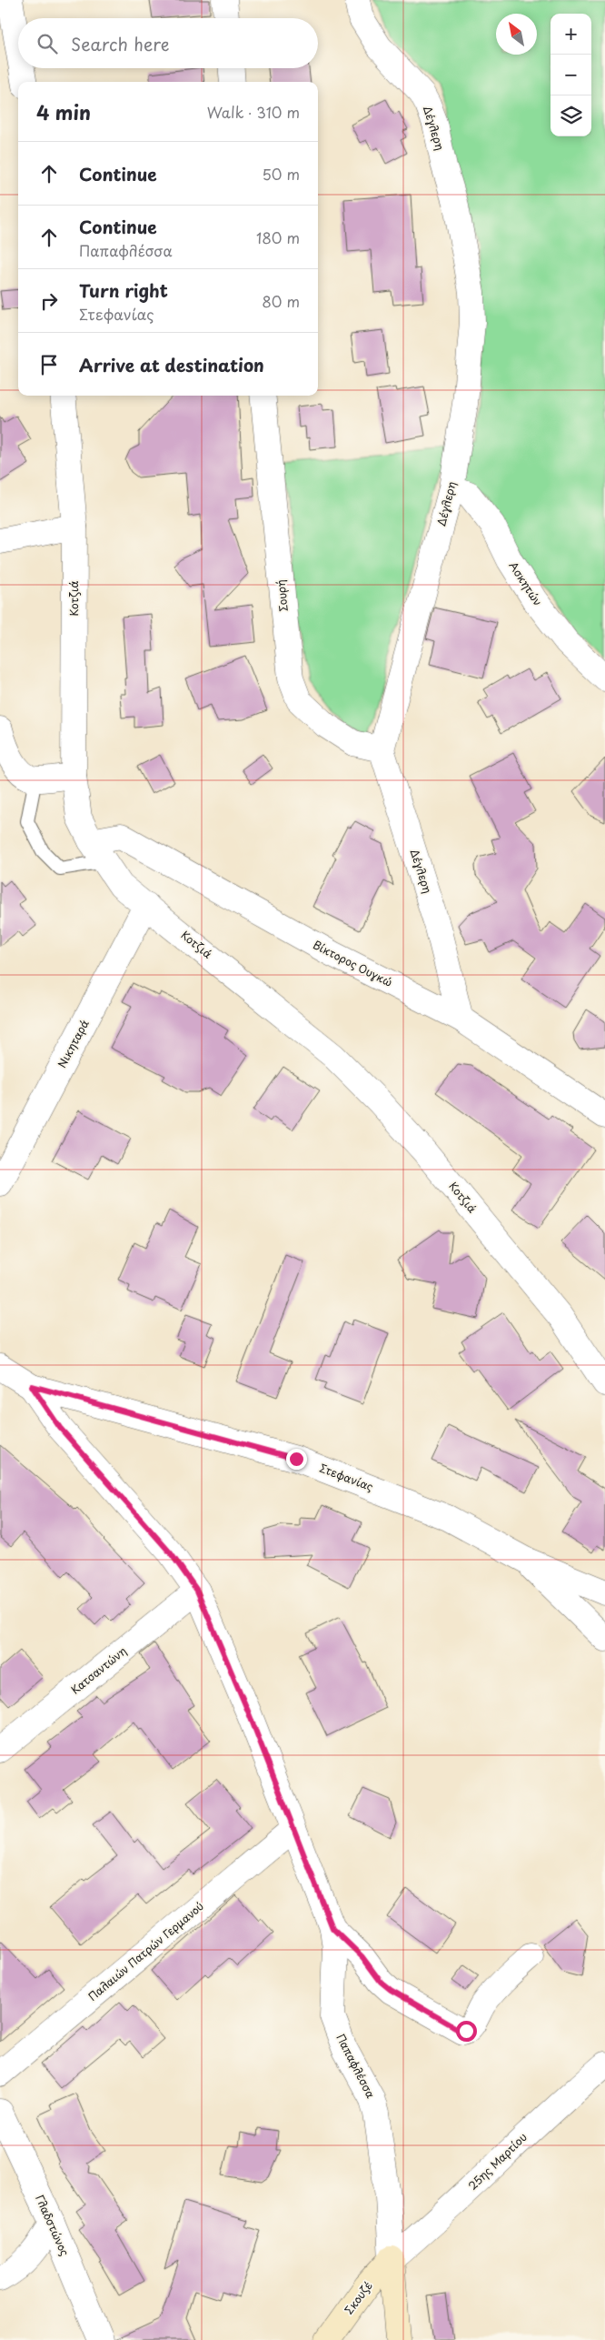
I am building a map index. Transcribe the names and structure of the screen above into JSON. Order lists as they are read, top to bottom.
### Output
{
  "streets": {
    "street": [
      "Δέγλερη",
      "Ασκητών",
      "Σουρή",
      "Κοτζιά",
      "Βίκτορος Ουγκώ",
      "Νικηταρά",
      "Στεφανίας",
      "Κατσαντώνη",
      "Παλαιών Πατρών Γερμανού",
      "Παπαφλέσσα",
      "25ης Μαρτίου",
      "Γλαδστώνος",
      "Σκουζέ"
    ]
  },
  "crossings": [
    ["Δέγλερη", "Ασκητών"],
    ["Δέγλερη", "Σουρή"],
    ["Δέγλερη", "Βίκτορος Ουγκώ"],
    ["Κοτζιά", "Βίκτορος Ουγκώ"],
    ["Κοτζιά", "Νικηταρά"],
    ["Στεφανίας", "Παπαφλέσσα"],
    ["Κατσαντώνη", "Παπαφλέσσα"],
    ["Παλαιών Πατρών Γερμανού", "Παπαφλέσσα"],
    ["Παπαφλέσσα", "25ης Μαρτίου"],
    ["Παπαφλέσσα", "Σκουζέ"],
    ["25ης Μαρτίου", "Σκουζέ"]
  ],
  "north": "top left",
  "page": {
    "map_buttons": ["+", "−"],
    "search": "Search here",
    "heading": ["4 min", "Walk · 310 m"],
    "list": [
      ["Continue", "50 m"],
      ["Continue", "Παπαφλέσσα", "180 m"],
      ["Turn right", "Στεφανίας", "80 m"],
      "Arrive at destination"
    ]
  }
}
